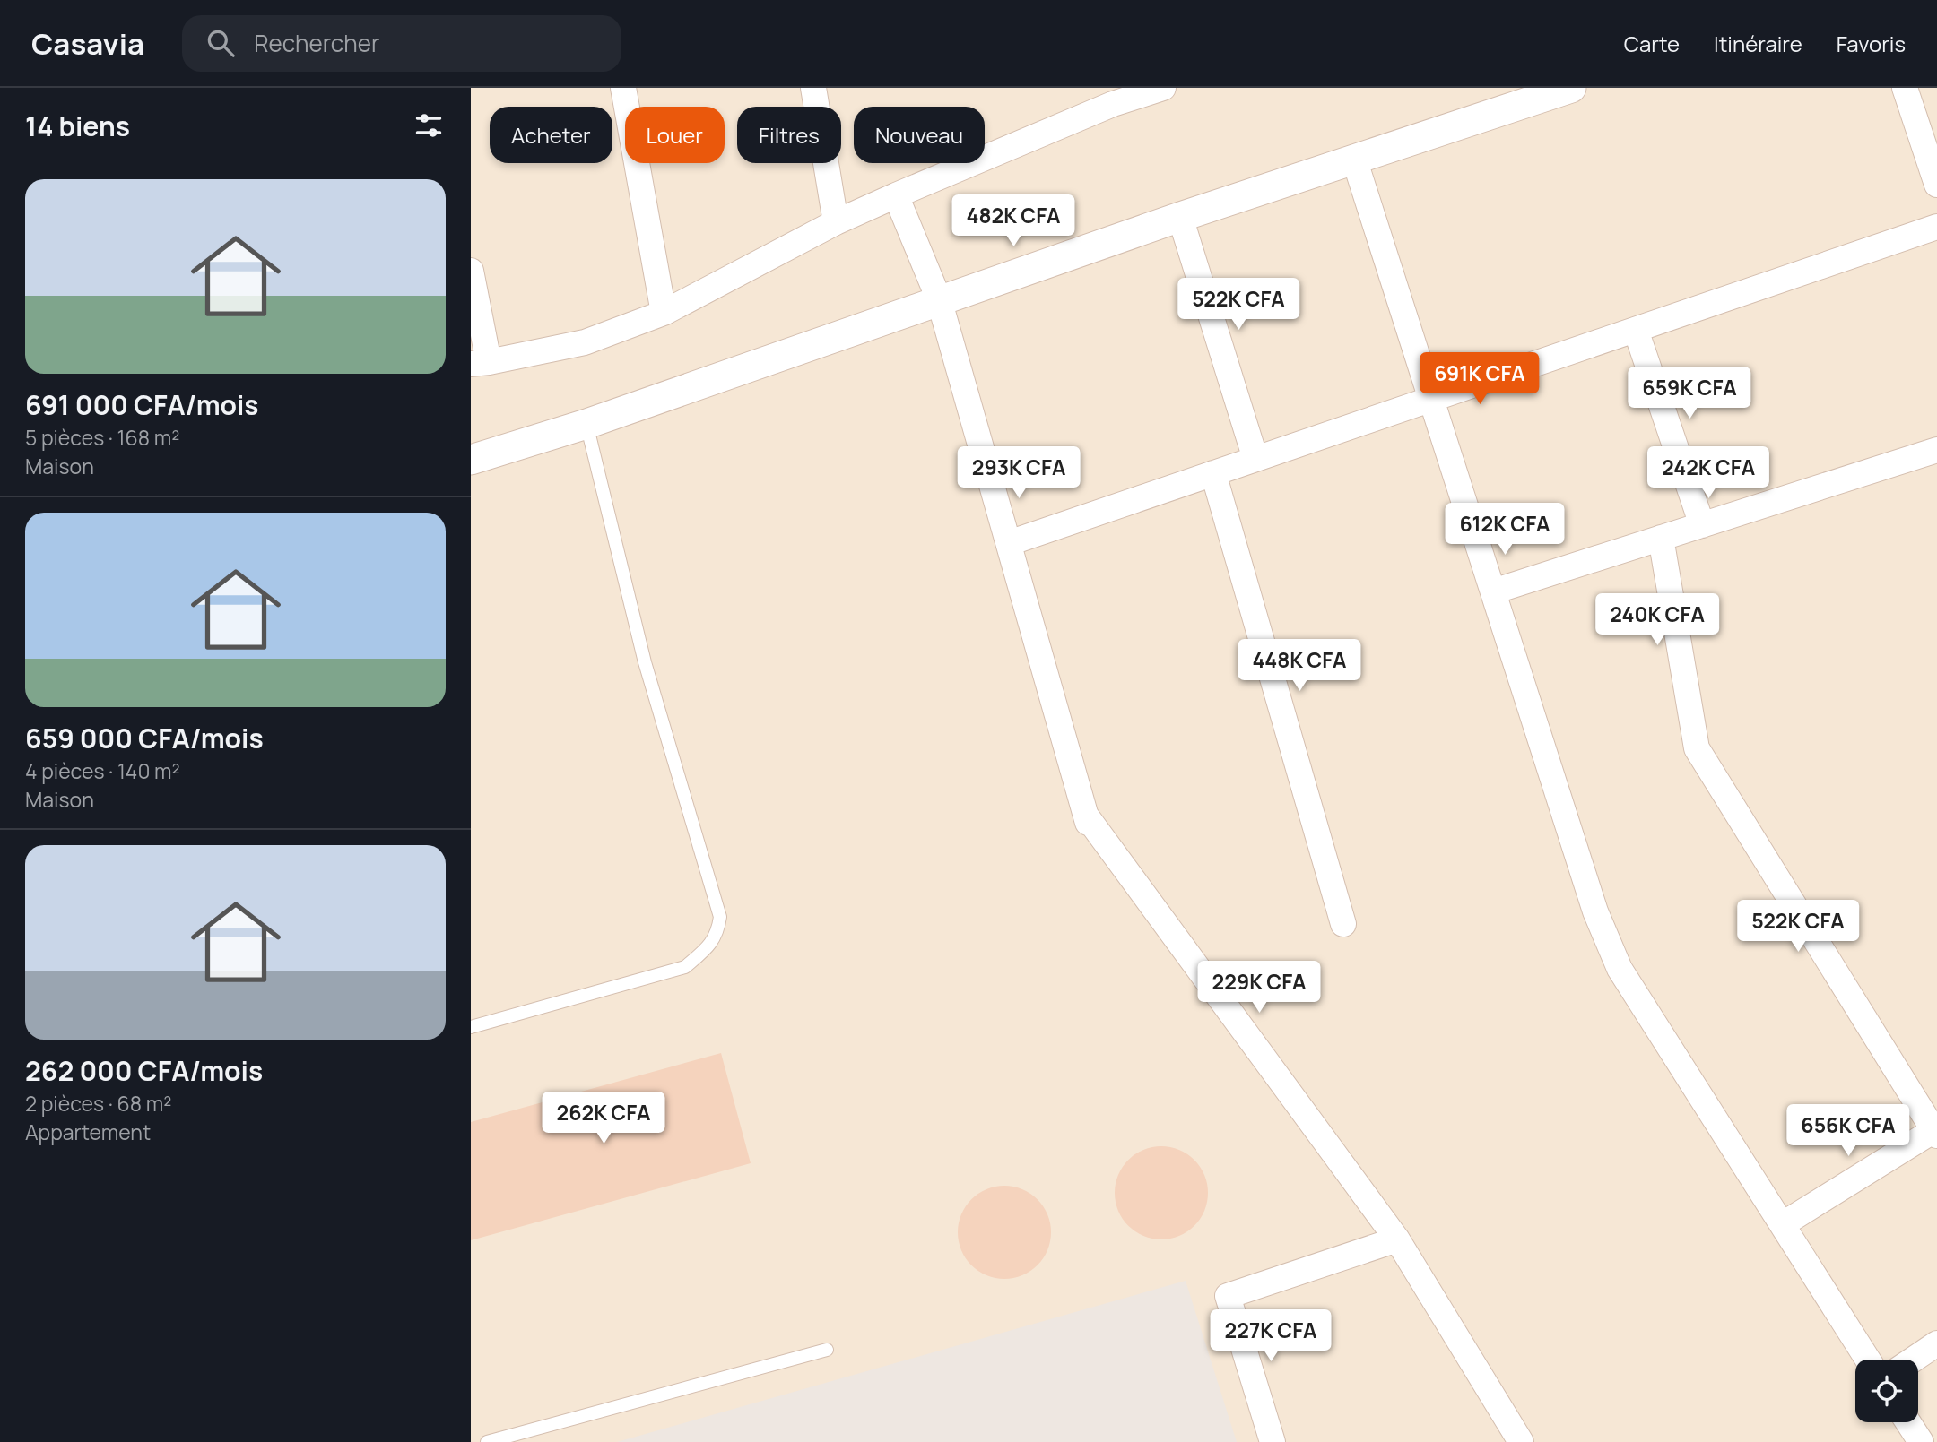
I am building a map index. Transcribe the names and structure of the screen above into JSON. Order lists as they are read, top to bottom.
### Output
{
  "page": {
    "header": "Casavia",
    "search": "Rechercher",
    "nav": ["Carte", "Itinéraire", "Favoris"],
    "heading": "14 biens",
    "chip": [
      "Acheter",
      "Louer",
      "Filtres",
      "Nouveau"
    ],
    "list": [
      {
        "name": "691 000 CFA/mois",
        "note": "5 pièces · 168 m² · Maison"
      },
      {
        "name": "659 000 CFA/mois",
        "note": "4 pièces · 140 m² · Maison"
      },
      {
        "name": "262 000 CFA/mois",
        "note": "2 pièces · 68 m² · Appartement"
      }
    ],
    "price": [
      "482K CFA",
      "522K CFA",
      "691K CFA",
      "659K CFA",
      "293K CFA",
      "242K CFA",
      "612K CFA",
      "240K CFA",
      "448K CFA",
      "522K CFA",
      "229K CFA",
      "262K CFA",
      "656K CFA",
      "227K CFA"
    ]
  }
}
